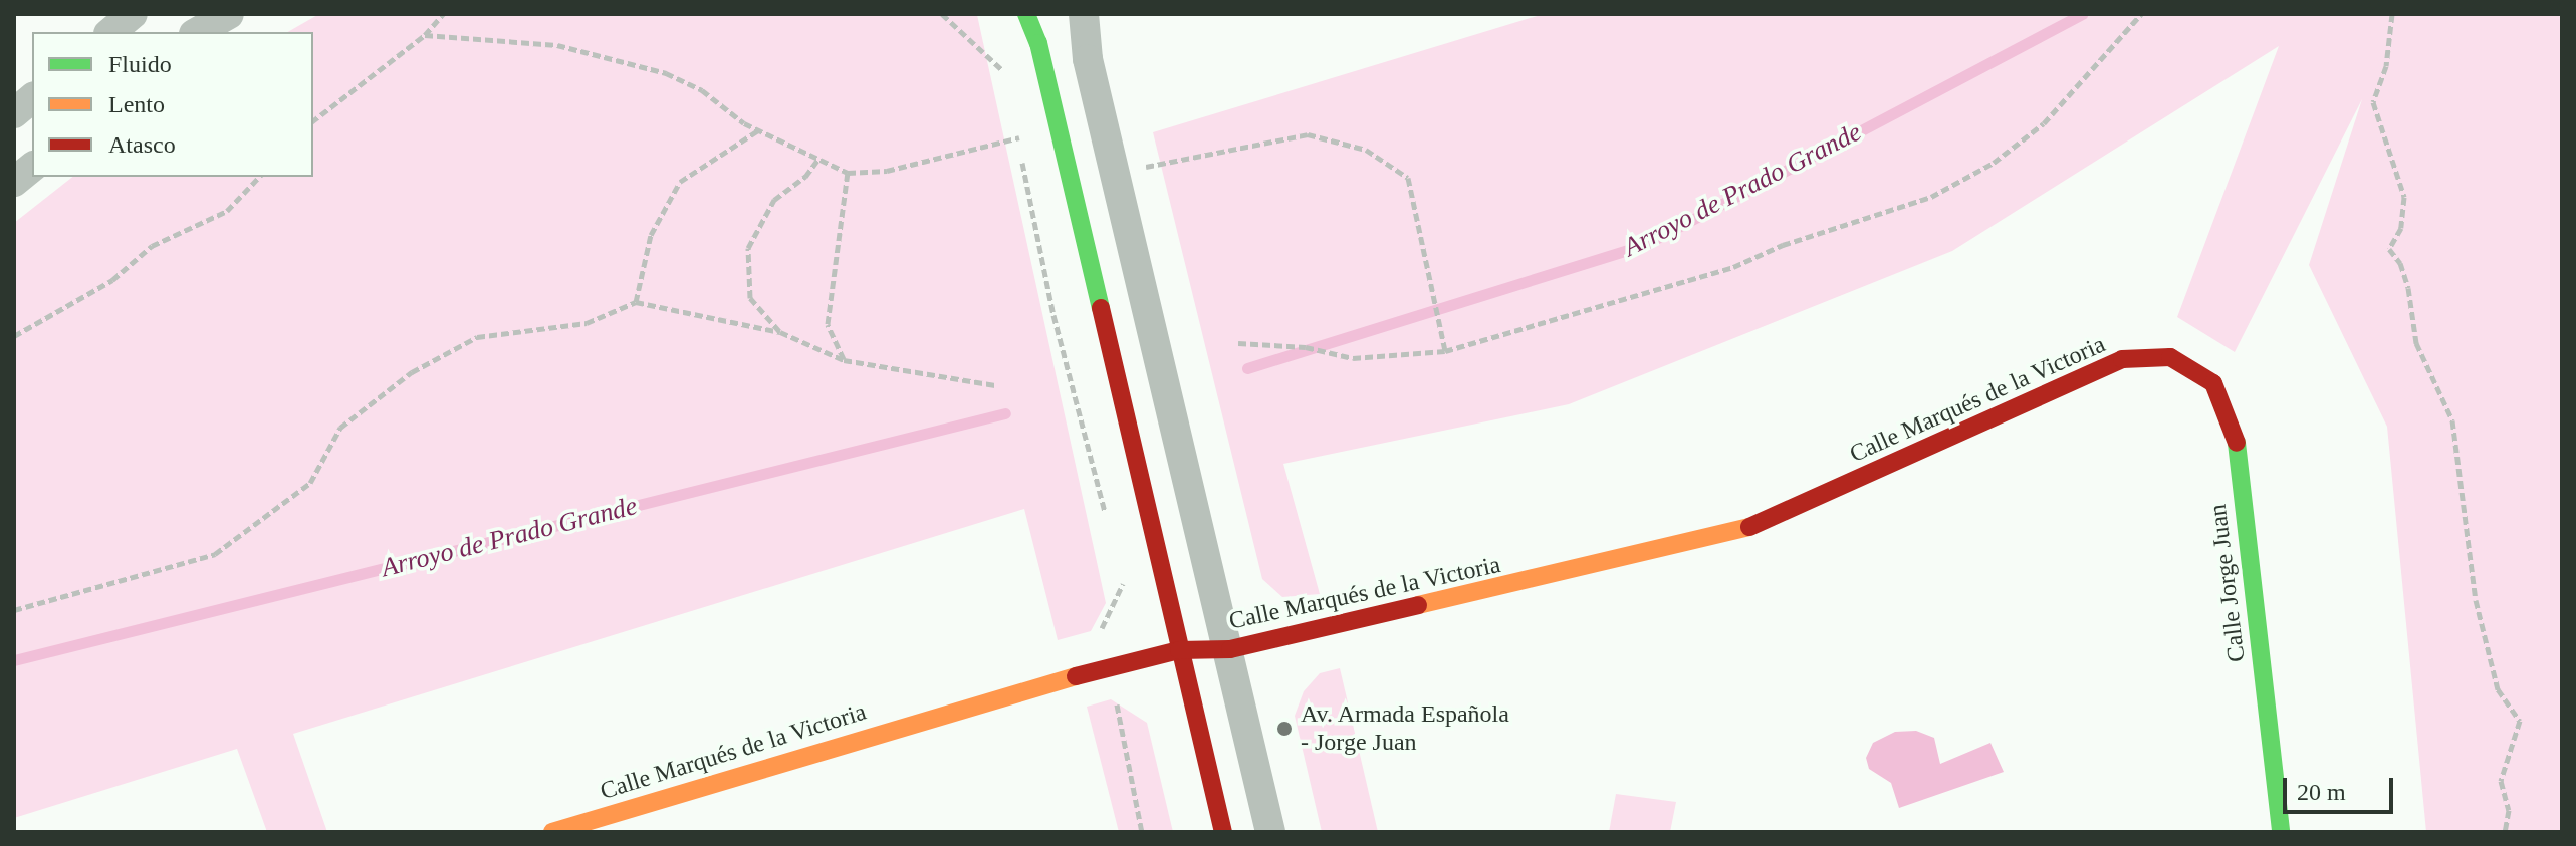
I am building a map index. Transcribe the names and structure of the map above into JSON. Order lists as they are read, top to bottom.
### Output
{
  "streets": {
    "street": ["Calle Marqués de la Victoria", "Calle Jorge Juan"]
  },
  "crossings": [
    ["Calle Marqués de la Victoria", "Calle Jorge Juan"]
  ],
  "water": ["Arroyo de Prado Grande"],
  "places": ["Av. Armada Española - Jorge Juan"],
  "legend": ["Fluido", "Lento", "Atasco"],
  "scale_bar": "20 m"
}
